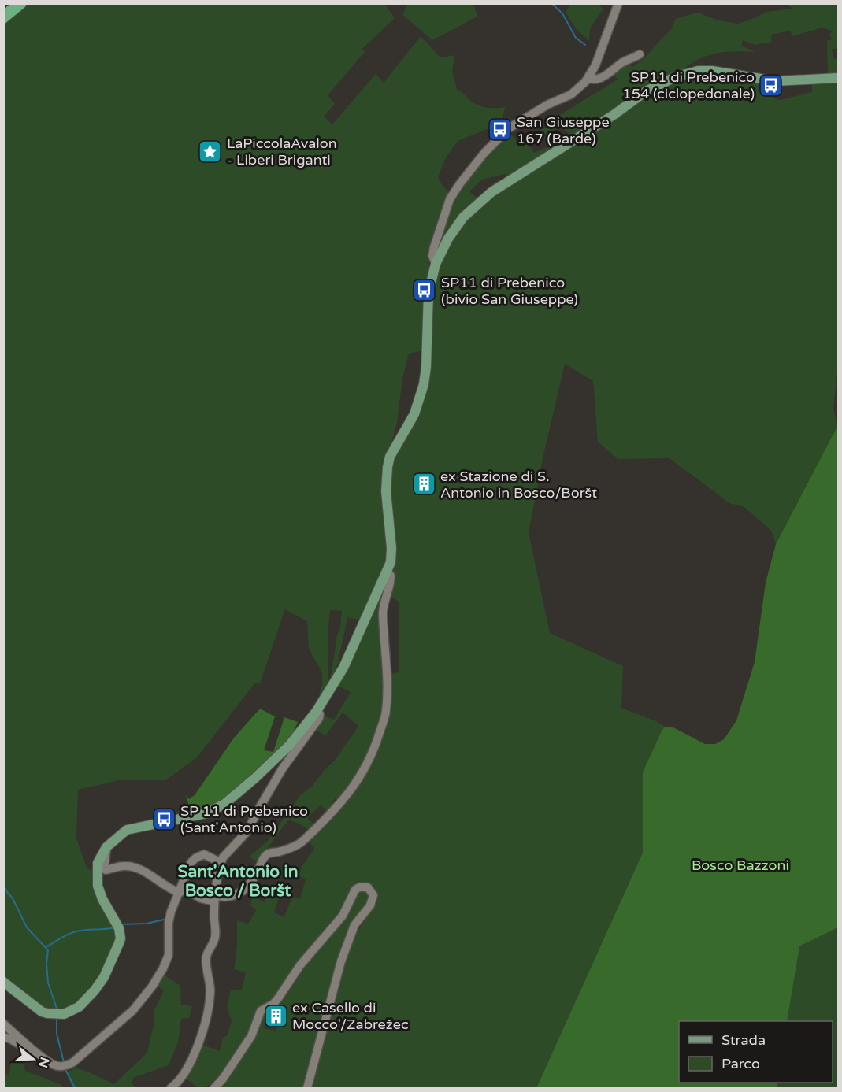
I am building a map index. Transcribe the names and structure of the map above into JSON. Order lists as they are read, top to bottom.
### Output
{
  "districts": ["Sant'Antonio in Bosco / Boršt"],
  "parks": ["Bosco Bazzoni"],
  "places": {
    "bus stop": [
      "SP11 di Prebenico 154 (ciclopedonale)",
      "San Giuseppe 167 (Barde)",
      "SP11 di Prebenico (bivio San Giuseppe)",
      "SP 11 di Prebenico (Sant'Antonio)"
    ],
    "place": ["LaPiccolaAvalon - Liberi Briganti"],
    "building": ["ex Stazione di S. Antonio in Bosco/Boršt", "ex Casello di Mocco'/Zabrežec"]
  },
  "legend": ["Strada", "Parco"],
  "north": "right"
}
